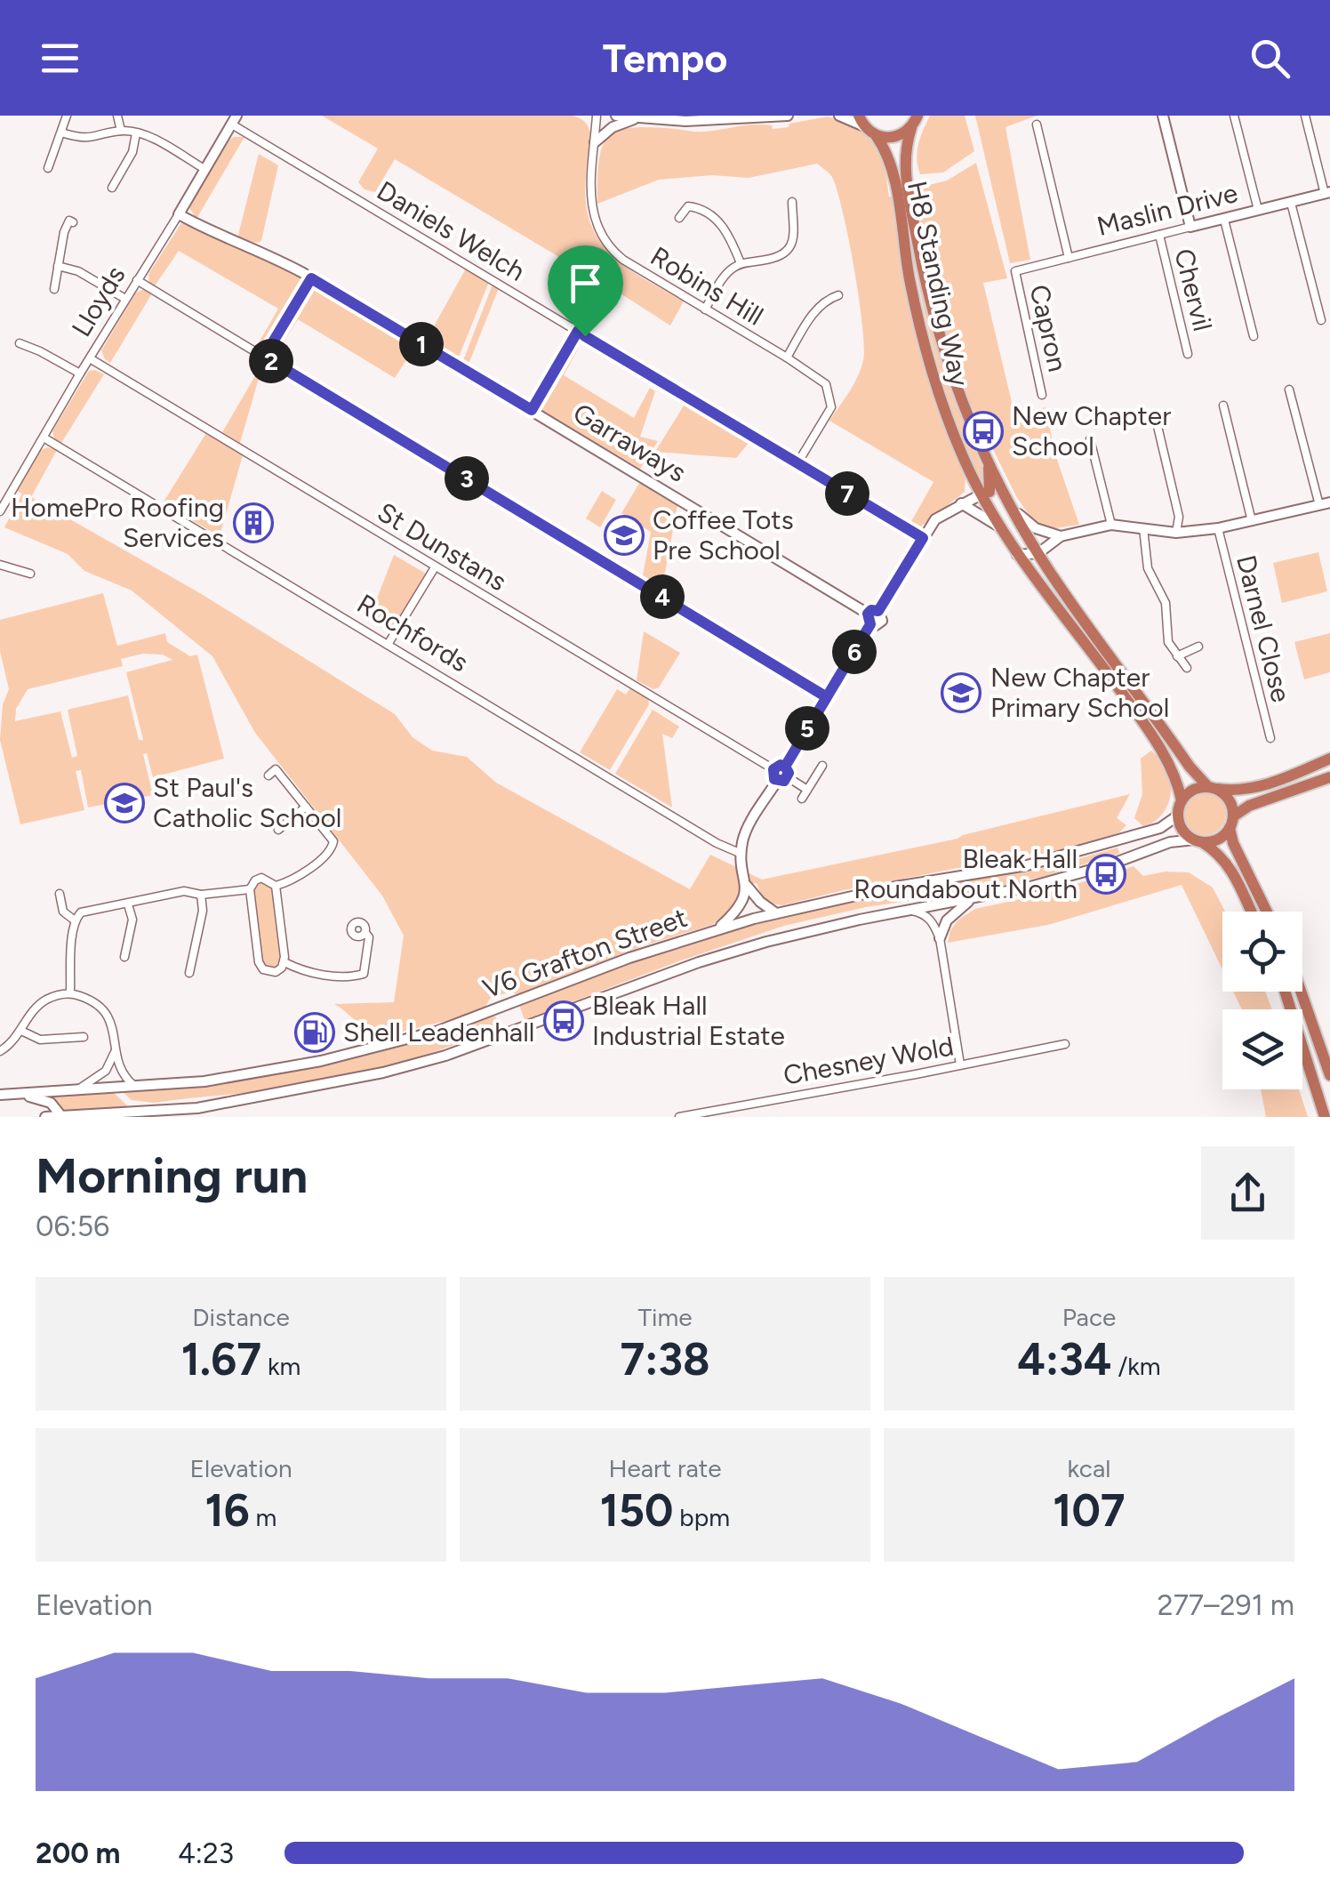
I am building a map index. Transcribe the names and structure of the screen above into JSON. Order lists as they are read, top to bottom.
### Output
{
  "streets": {
    "highway": ["H8 Standing Way"],
    "street": [
      "Maslin Drive",
      "Daniels Welch",
      "Robins Hill",
      "Chervil",
      "Lloyds",
      "Capron",
      "Garraways",
      "St Dunstans",
      "Darnel Close",
      "Rochfords",
      "V6 Grafton Street",
      "Chesney Wold"
    ]
  },
  "crossings": [
    ["Maslin Drive", "Chervil"],
    ["Maslin Drive", "Capron"],
    ["Daniels Welch", "Robins Hill"],
    ["Daniels Welch", "Lloyds"],
    ["H8 Standing Way", "V6 Grafton Street"],
    ["Lloyds", "Garraways"],
    ["Lloyds", "St Dunstans"],
    ["Lloyds", "Rochfords"]
  ],
  "places": {
    "bus stop": ["New Chapter School", "Bleak Hall Roundabout North", "Bleak Hall Industrial Estate"],
    "building": ["HomePro Roofing Services"],
    "school or university": ["Coffee Tots Pre School", "New Chapter Primary School", "St Paul's Catholic School"],
    "fuel station": ["Shell Leadenhall"]
  },
  "page": {
    "header": "Tempo",
    "pins": [
      "1",
      "2",
      "3",
      "7",
      "4",
      "6",
      "5"
    ],
    "heading": ["Morning run", "06:56"],
    "stats": [
      ["Distance", "1.67 km"],
      ["Time", "7:38"],
      ["Pace", "4:34 /km"],
      ["Elevation", "16 m"],
      ["Heart rate", "150 bpm"],
      ["kcal", "107"]
    ],
    "chart": ["Elevation", "277–291 m"],
    "list": [
      {
        "name": "200 m",
        "note": "4:23"
      }
    ]
  }
}
